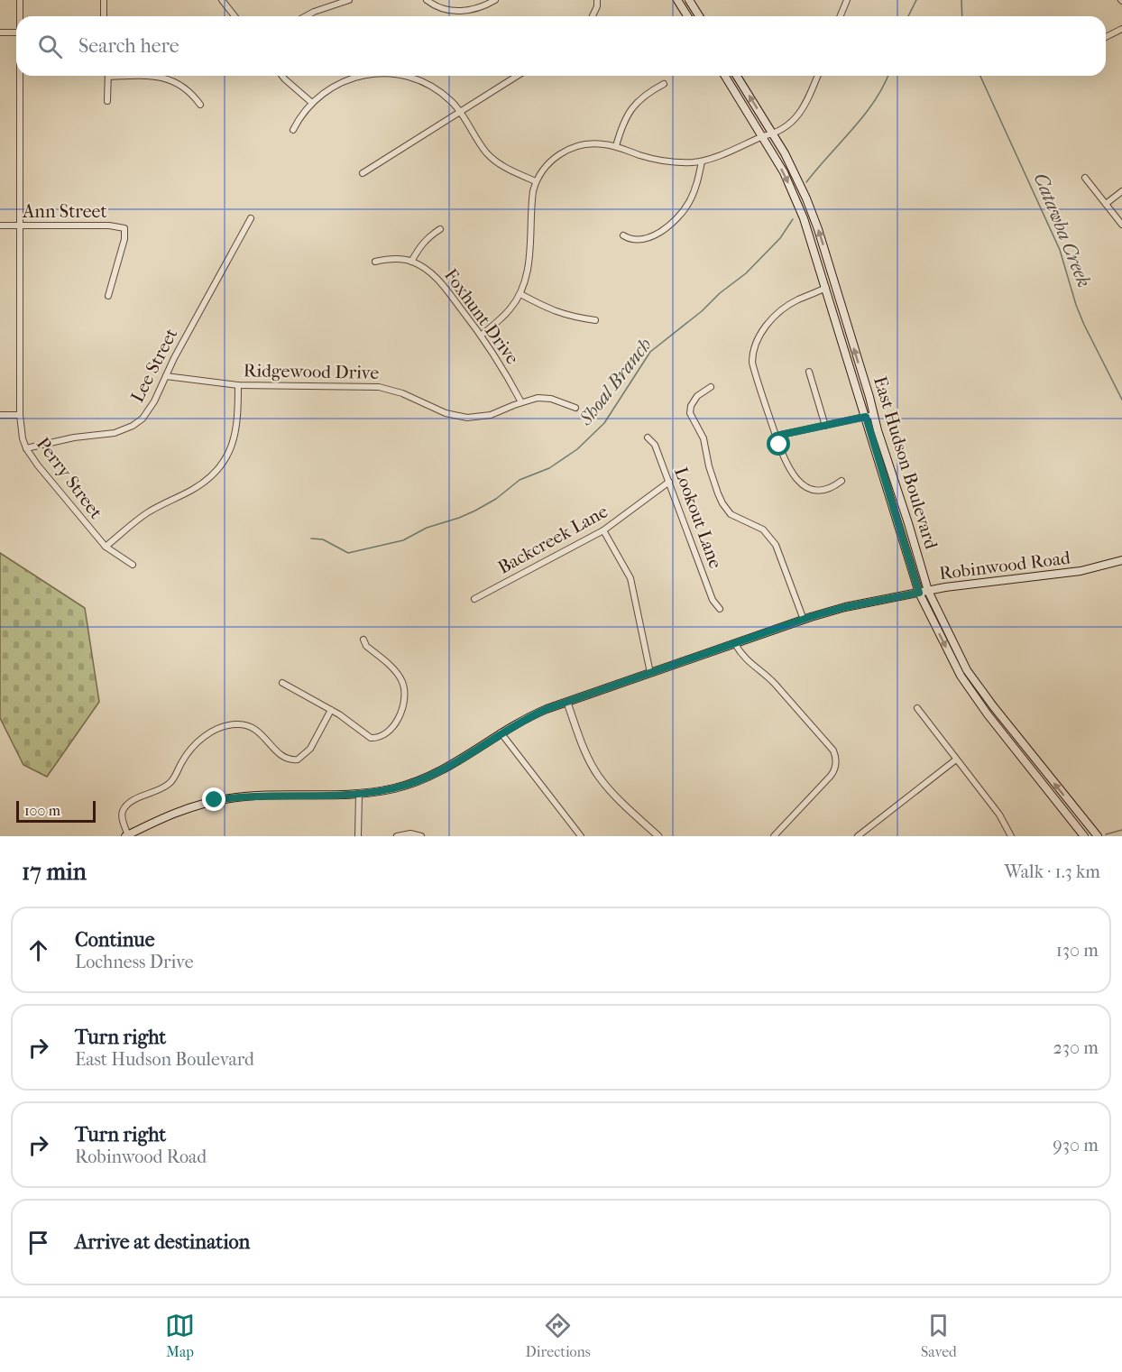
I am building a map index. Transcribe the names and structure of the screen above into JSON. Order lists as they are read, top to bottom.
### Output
{
  "streets": {
    "main road": ["East Hudson Boulevard", "Robinwood Road"],
    "street": [
      "Ann Street",
      "Foxhunt Drive",
      "Lee Street",
      "Ridgewood Drive",
      "Perry Street",
      "Lookout Lane",
      "Backcreek Lane"
    ]
  },
  "crossings": [
    ["Ann Street", "Perry Street"],
    ["Foxhunt Drive", "Ridgewood Drive"],
    ["Lee Street", "Ridgewood Drive"],
    ["Lee Street", "Perry Street"],
    ["East Hudson Boulevard", "Robinwood Road"],
    ["Lookout Lane", "Backcreek Lane"]
  ],
  "water": ["Catawba Creek", "Shoal Branch"],
  "scale_bar": "100 m",
  "page": {
    "search": "Search here",
    "scale": "100 m",
    "heading": ["17 min", "Walk · 1.3 km"],
    "list": [
      ["Continue", "Lochness Drive", "130 m"],
      ["Turn right", "East Hudson Boulevard", "230 m"],
      ["Turn right", "Robinwood Road", "930 m"],
      "Arrive at destination"
    ],
    "nav": ["Map", "Directions", "Saved"]
  }
}
